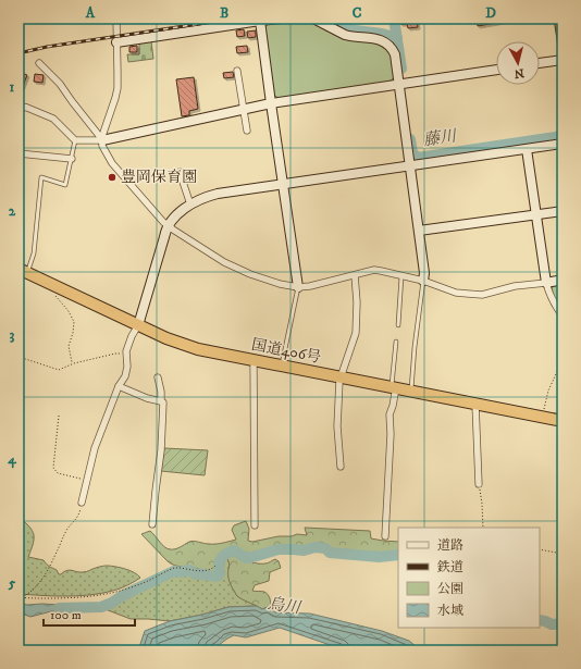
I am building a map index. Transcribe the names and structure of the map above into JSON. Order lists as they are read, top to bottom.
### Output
{
  "streets": {
    "highway": ["国道406号"]
  },
  "water": ["藤川", "烏川"],
  "places": ["豊岡保育園"],
  "legend": [
    "道路",
    "鉄道",
    "公園",
    "水域"
  ],
  "scale_bar": "100 m",
  "north": "bottom",
  "grid": {
    "columns": [
      "A",
      "B",
      "C",
      "D"
    ],
    "rows": [
      "1",
      "2",
      "3",
      "4",
      "5"
    ]
  }
}
